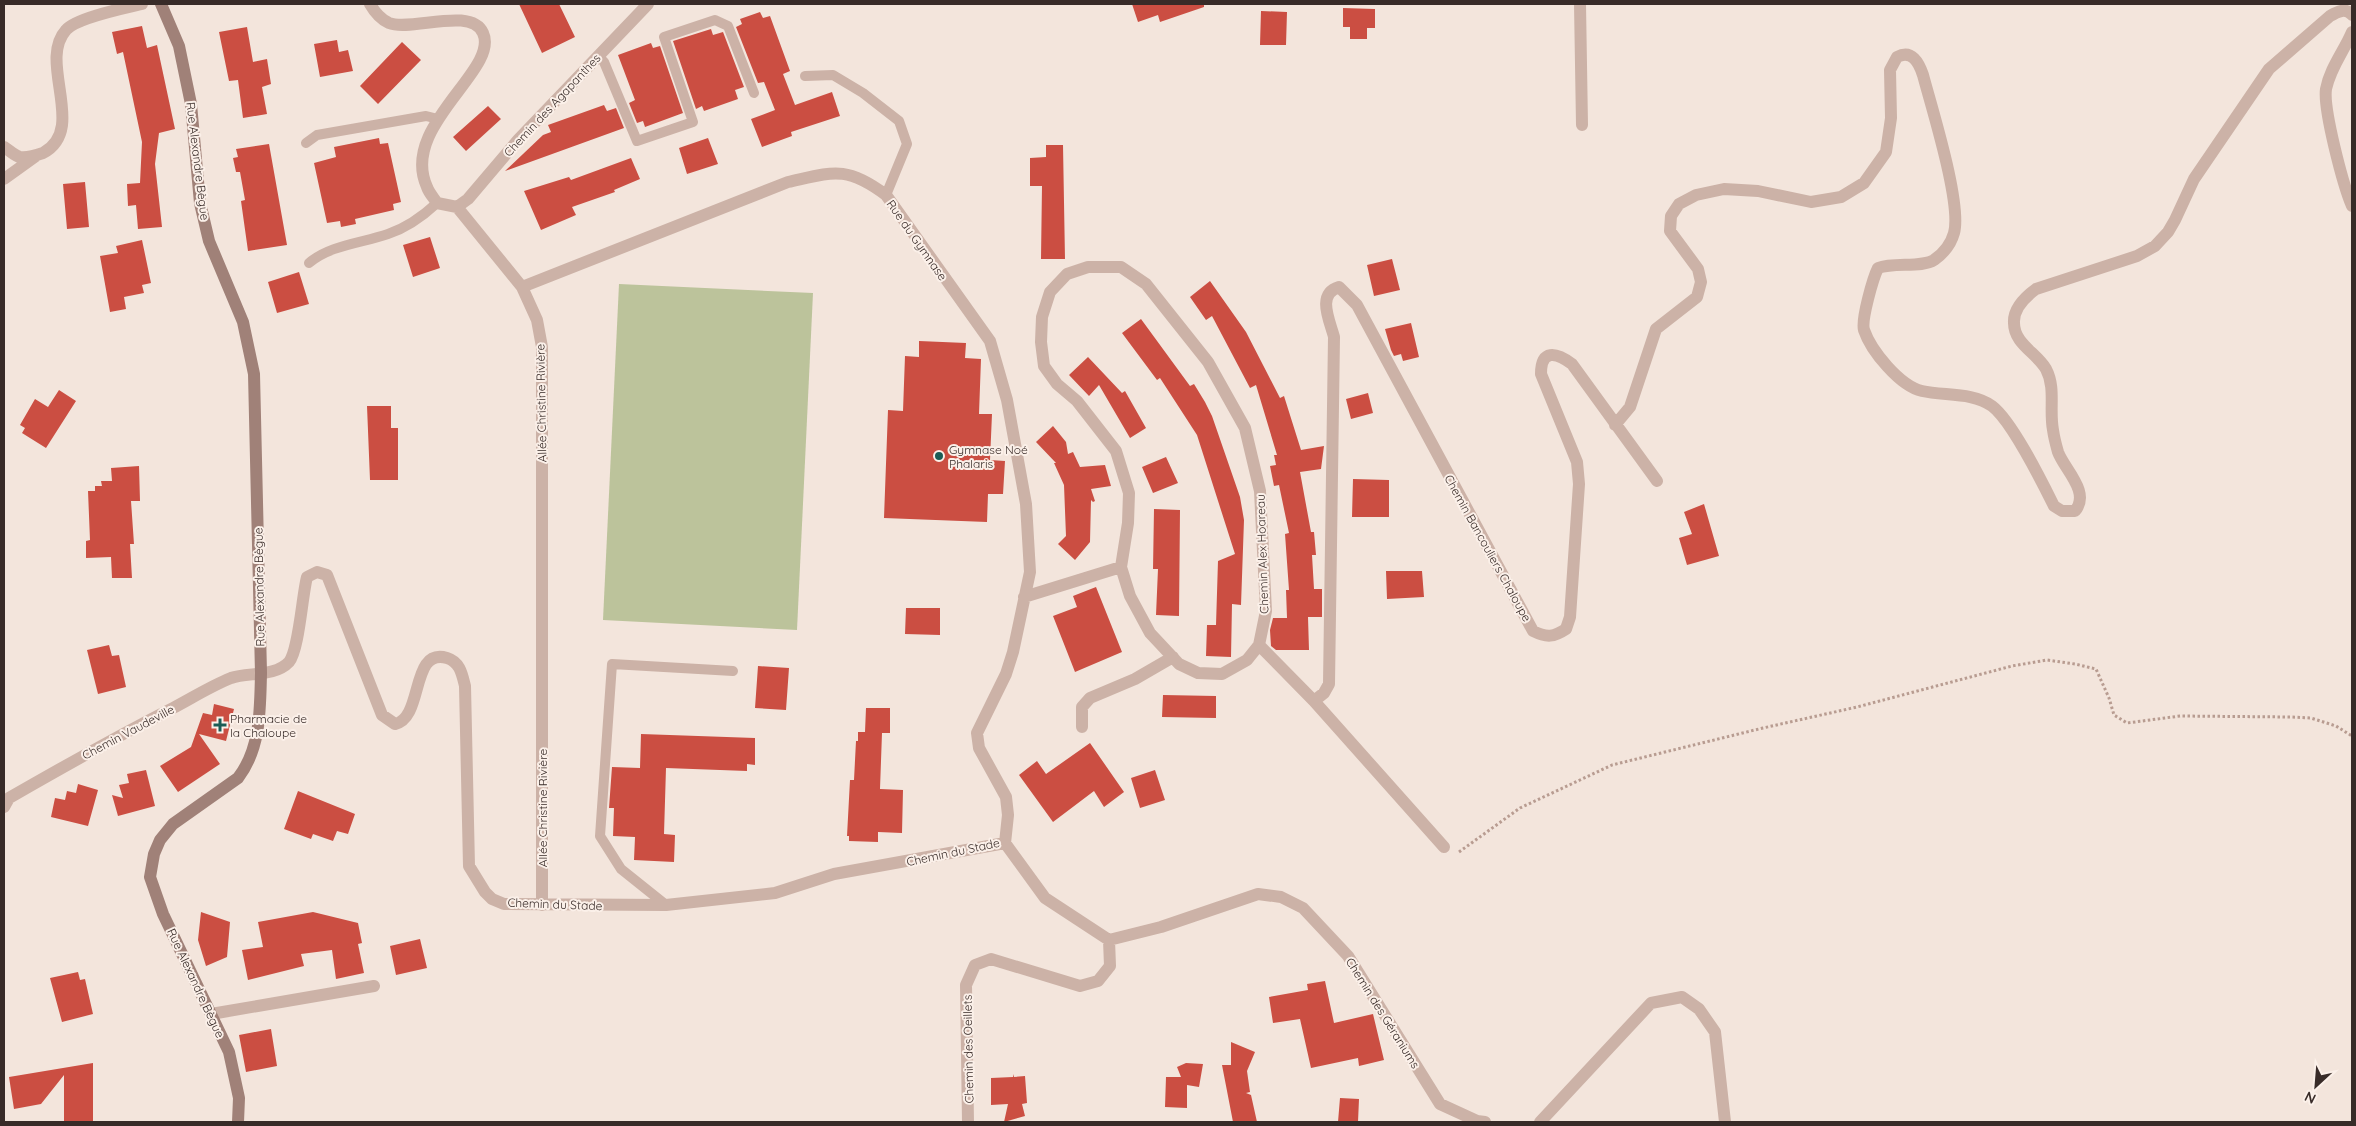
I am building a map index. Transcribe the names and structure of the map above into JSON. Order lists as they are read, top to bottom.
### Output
{
  "streets": {
    "main road": ["Rue Alexandre Bègue"],
    "street": [
      "Chemin des Agapanthes",
      "Rue du Gymnase",
      "Allée Christine Rivière",
      "Chemin Bancouliers Chaloupe",
      "Chemin Alex Hoareau",
      "Chemin Vaudeville",
      "Chemin du Stade",
      "Chemin des Géraniums",
      "Chemin des Oeillets"
    ]
  },
  "crossings": [
    ["Chemin des Agapanthes", "Allée Christine Rivière"],
    ["Rue Alexandre Bègue", "Chemin Vaudeville"],
    ["Rue Alexandre Bègue", "Chemin du Stade"],
    ["Rue du Gymnase", "Allée Christine Rivière"],
    ["Rue du Gymnase", "Chemin du Stade"],
    ["Allée Christine Rivière", "Chemin du Stade"],
    ["Chemin Vaudeville", "Chemin du Stade"],
    ["Chemin des Géraniums", "Chemin des Oeillets"]
  ],
  "places": {
    "other": ["Gymnase Noé Phalaris"],
    "health": ["Pharmacie de la Chaloupe"]
  },
  "north": "bottom left"
}
